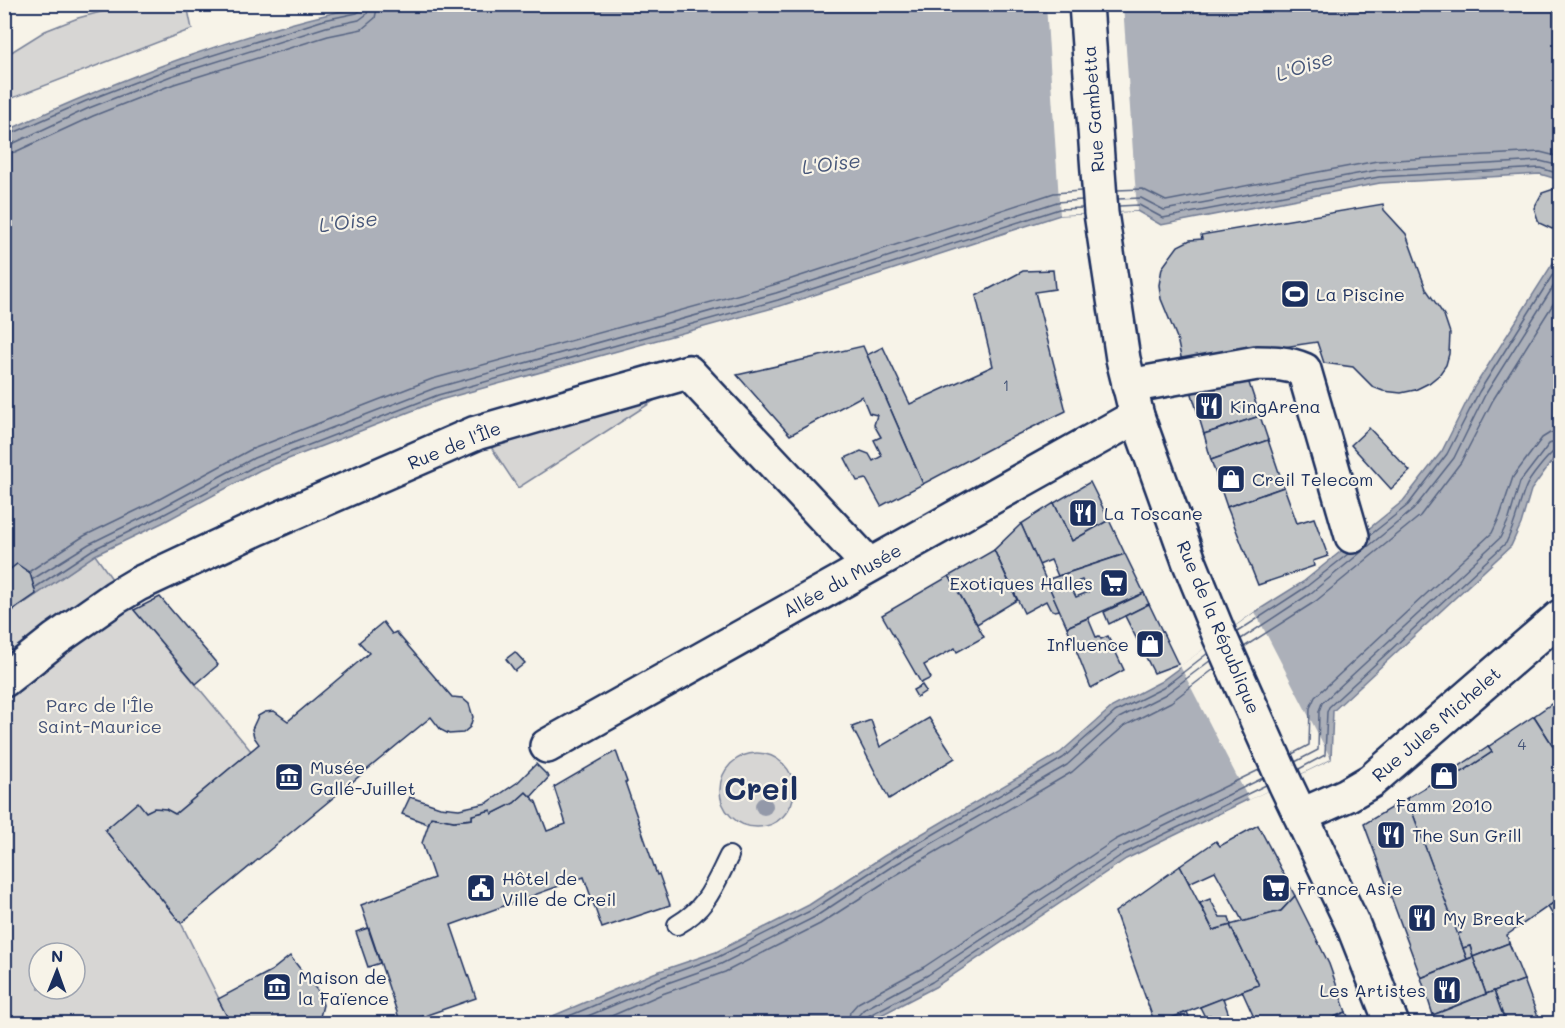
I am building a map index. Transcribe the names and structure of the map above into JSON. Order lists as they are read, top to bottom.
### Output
{
  "streets": {
    "street": [
      "Rue Gambetta",
      "Rue de l'Île",
      "Allée du Musée",
      "Rue de la République",
      "Rue Jules Michelet"
    ]
  },
  "crossings": [
    ["Rue Gambetta", "Rue de la République"],
    ["Rue de l'Île", "Allée du Musée"],
    ["Allée du Musée", "Rue de la République"],
    ["Rue de la République", "Rue Jules Michelet"]
  ],
  "districts": ["Creil"],
  "water": ["L'Oise"],
  "parks": ["Parc de l'Île Saint-Maurice"],
  "places": {
    "sports": ["La Piscine"],
    "restaurant": [
      "KingArena",
      "La Toscane",
      "The Sun Grill",
      "My Break",
      "Les Artistes"
    ],
    "shop": ["Creil Telecom", "Influence", "Famm 2010"],
    "supermarket": ["Exotiques Halles", "France Asie"],
    "museum": ["Musée Gallé-Juillet", "Maison de la Faïence"],
    "public building": ["Hôtel de Ville de Creil"]
  },
  "house_numbers": ["1", "4"],
  "north": "top"
}
